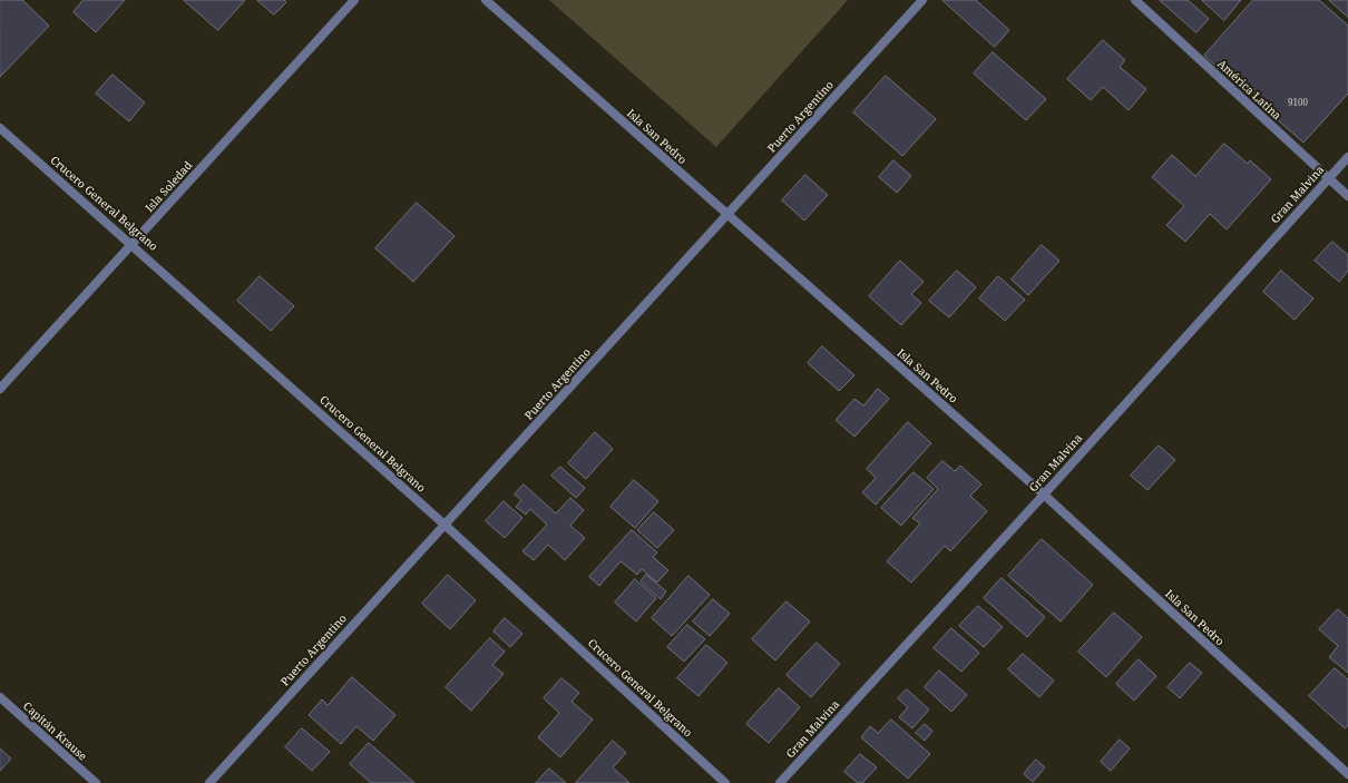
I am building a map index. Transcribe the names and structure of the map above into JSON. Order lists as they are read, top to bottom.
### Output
{
  "streets": {
    "street": [
      "América Latina",
      "Puerto Argentino",
      "Isla San Pedro",
      "Isla Soledad",
      "Gran Malvina",
      "Crucero General Belgrano",
      "Capitán Krause"
    ]
  },
  "crossings": [
    ["América Latina", "Gran Malvina"],
    ["Puerto Argentino", "Isla San Pedro"],
    ["Puerto Argentino", "Crucero General Belgrano"],
    ["Isla San Pedro", "Gran Malvina"],
    ["Isla Soledad", "Crucero General Belgrano"]
  ],
  "house_numbers": ["9100"]
}
